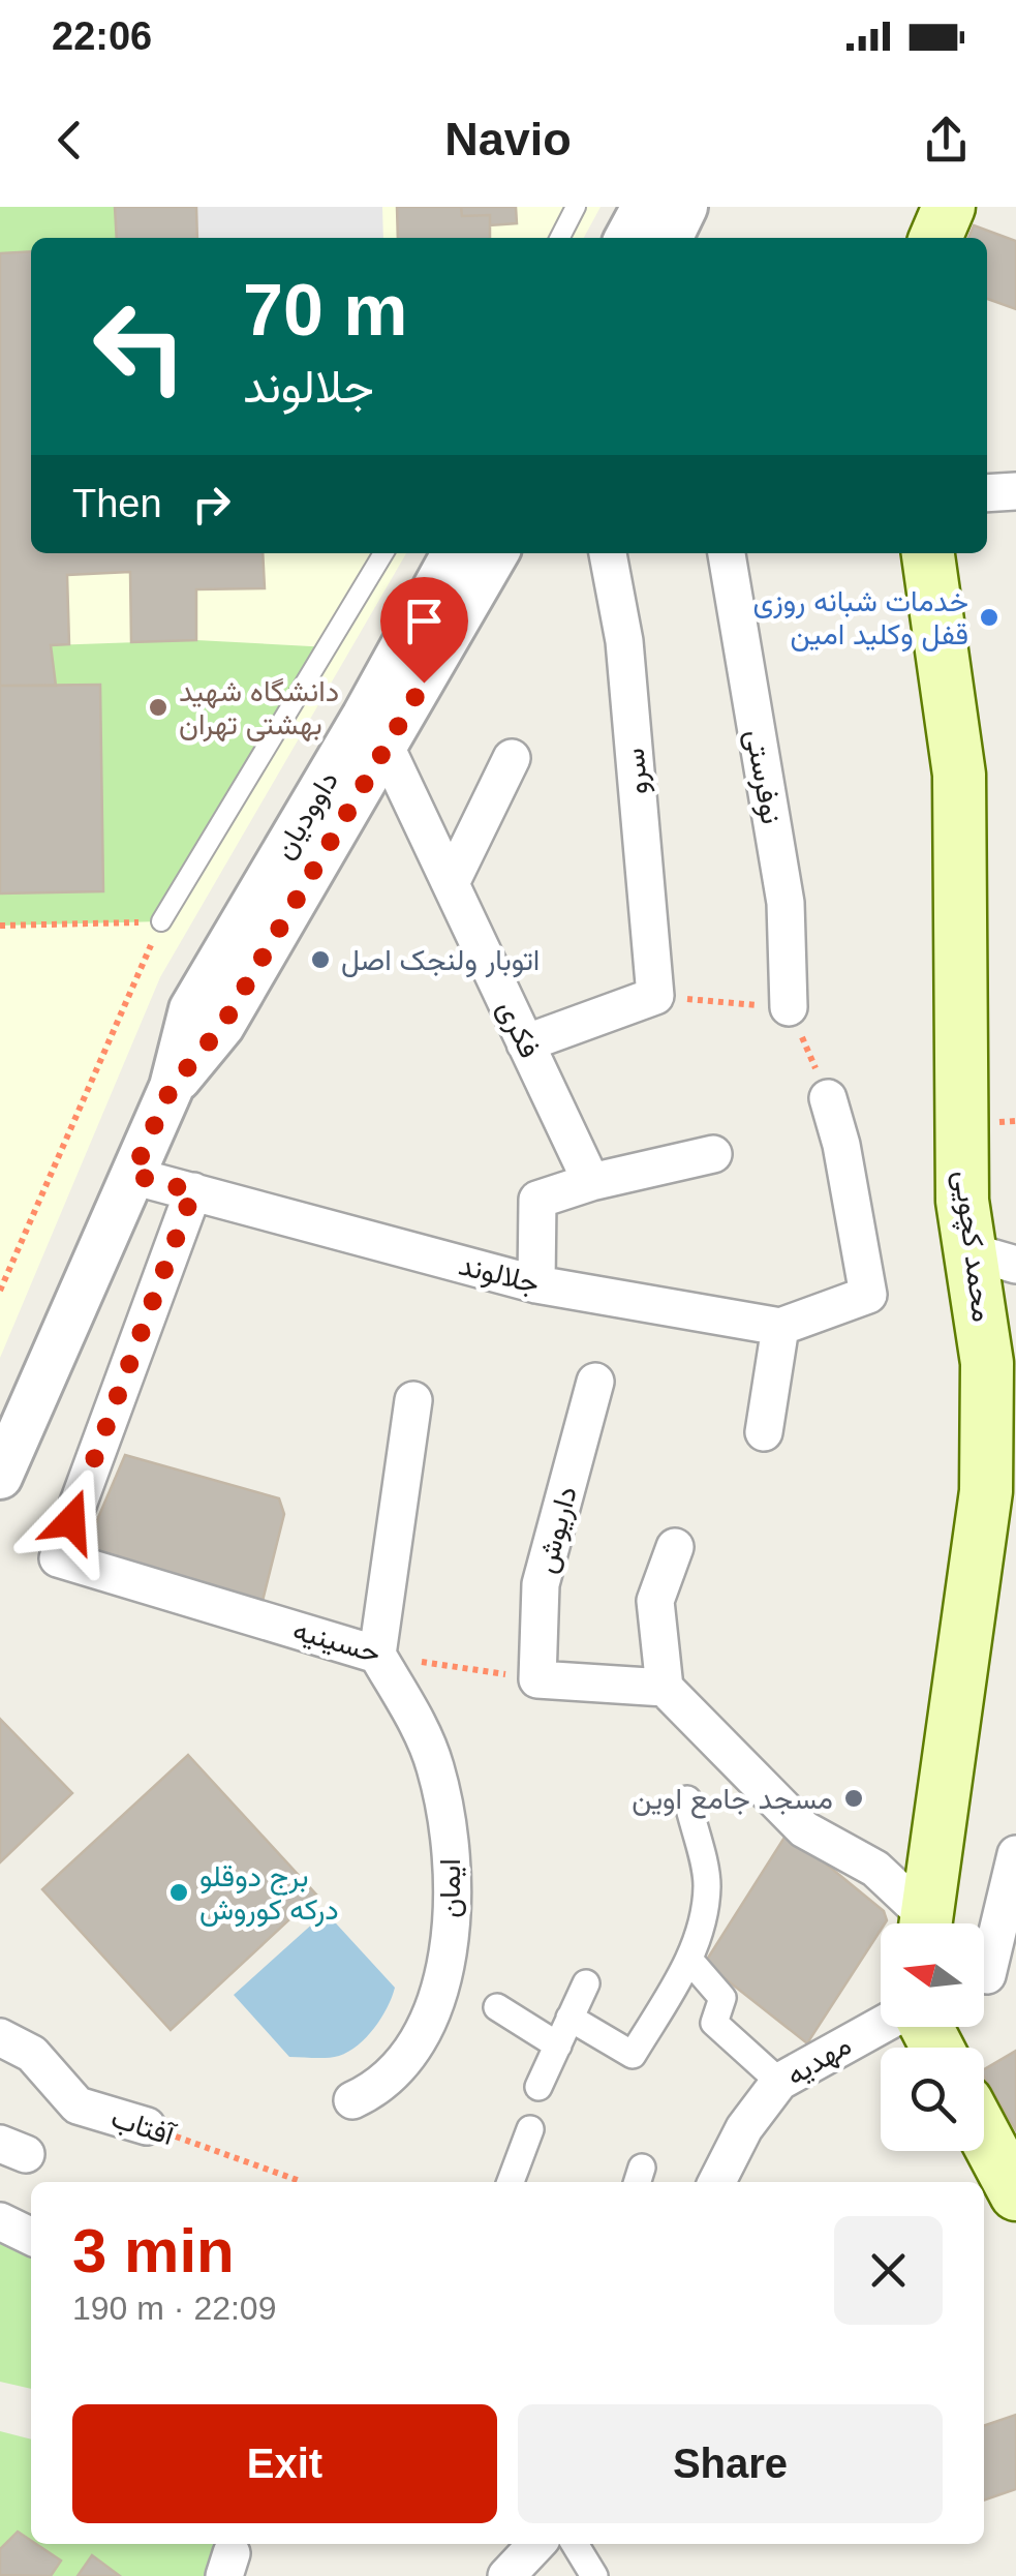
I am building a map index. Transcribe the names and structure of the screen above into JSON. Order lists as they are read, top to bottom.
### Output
{
  "streets": {
    "main road": ["محمد کچویی"],
    "street": [
      "سرو",
      "نوفرستی",
      "داوودیان",
      "فکری",
      "جلالوند",
      "داریوش",
      "حسینیه",
      "ایمان",
      "مهدیه",
      "آفتاب"
    ]
  },
  "crossings": [
    ["داوودیان", "فکری"],
    ["داوودیان", "جلالوند"],
    ["جلالوند", "حسینیه"],
    ["داریوش", "حسینیه"],
    ["حسینیه", "ایمان"]
  ],
  "places": [
    "خدمات شبانه روزی قفل وکلید امین",
    "دانشگاه شهید بهشتی تهران",
    "اتوبار ولنجک اصل",
    "مسجد جامع اوین",
    "برج دوقلو درکه کوروش"
  ],
  "north": "left",
  "page": {
    "status": "22:06",
    "header": "Navio",
    "turn": ["70 m", "جلالوند"],
    "then": "Then",
    "heading": ["3 min", "190 m · 22:09"],
    "buttons": ["Exit", "Share"]
  }
}
